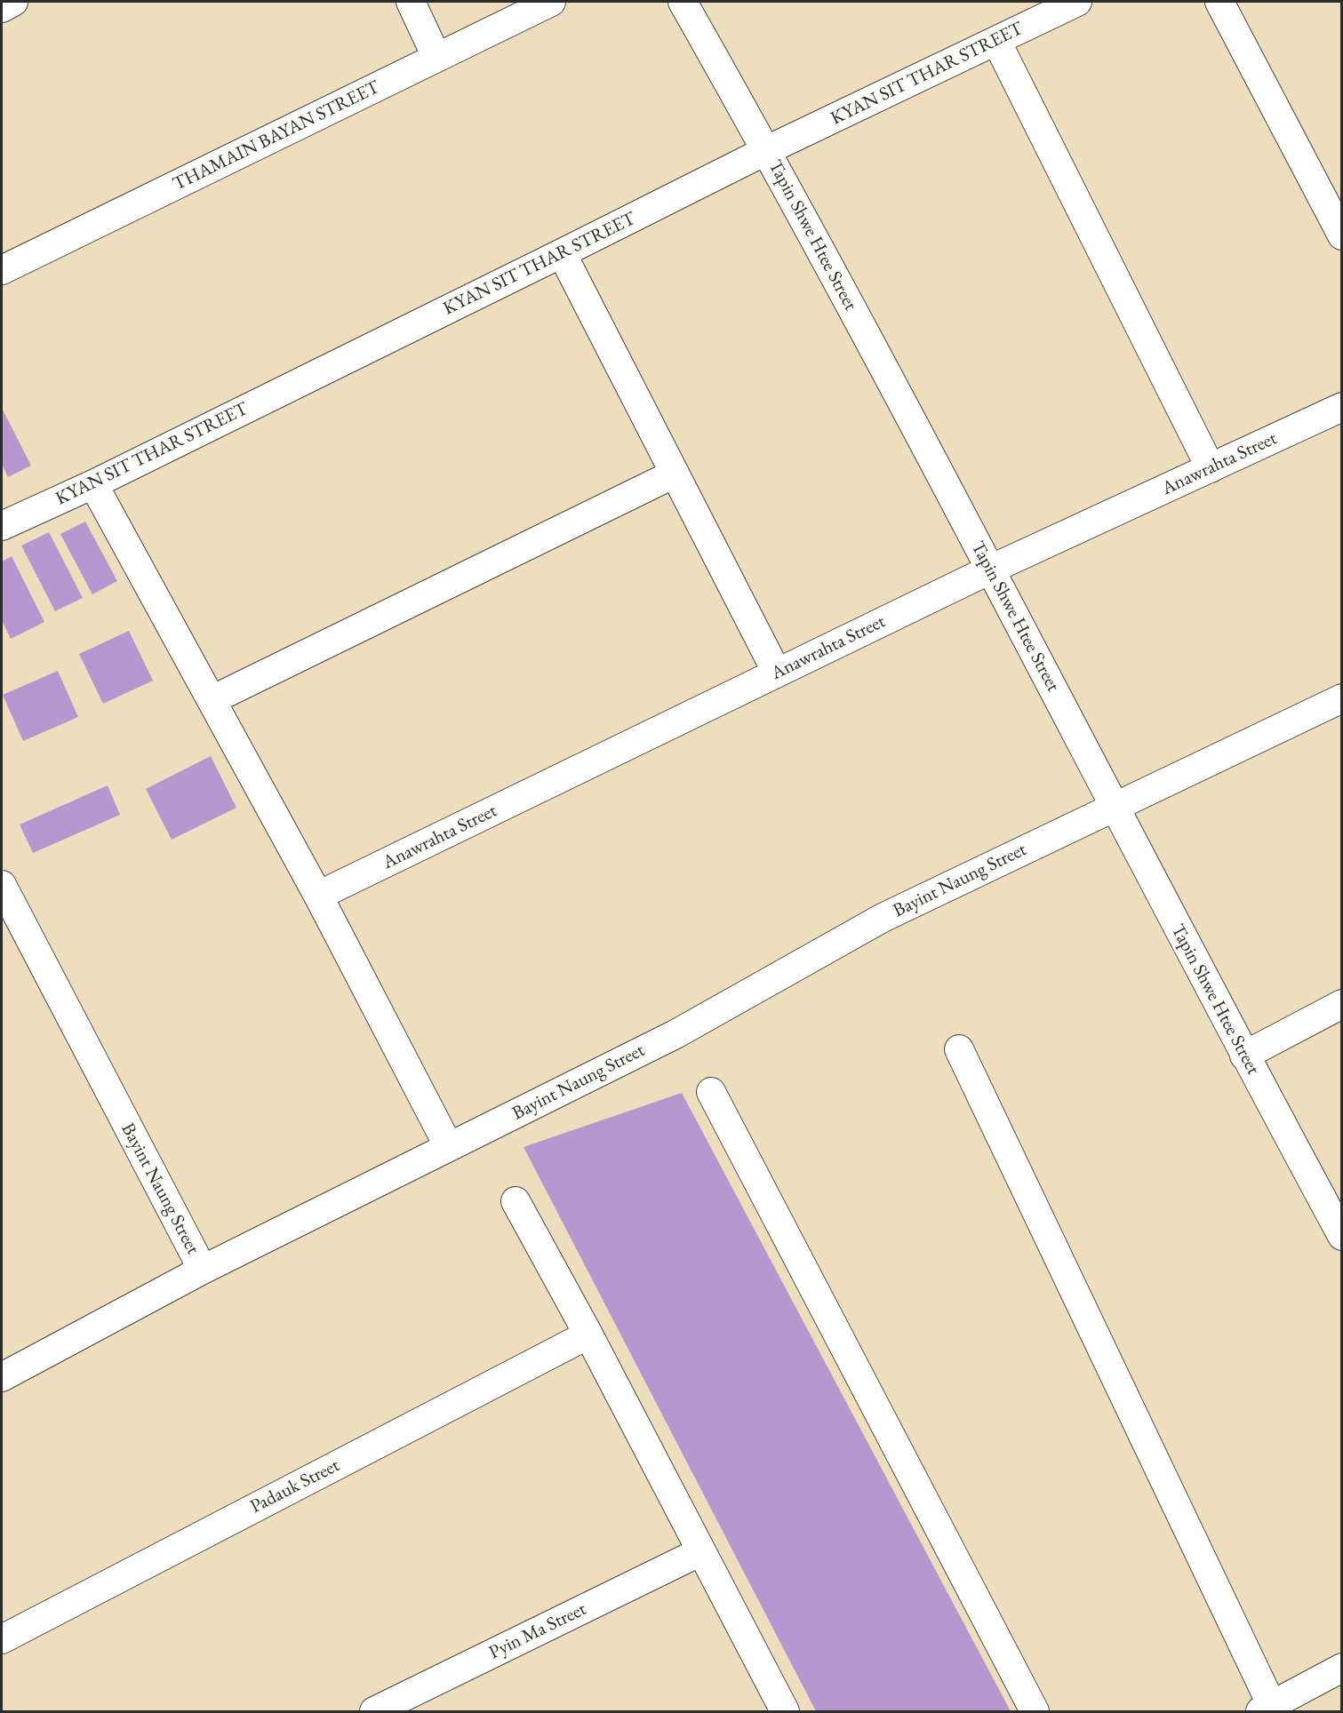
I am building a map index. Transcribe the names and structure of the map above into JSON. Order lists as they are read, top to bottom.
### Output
{
  "streets": {
    "street": [
      "KYAN SIT THAR STREET",
      "THAMAIN BAYAN STREET",
      "Tapin Shwe Htee Street",
      "Anawrahta Street",
      "Bayint Naung Street",
      "Padauk Street",
      "Pyin Ma Street"
    ]
  },
  "crossings": [
    ["KYAN SIT THAR STREET", "Tapin Shwe Htee Street"],
    ["Tapin Shwe Htee Street", "Anawrahta Street"],
    ["Tapin Shwe Htee Street", "Bayint Naung Street"]
  ]
}
